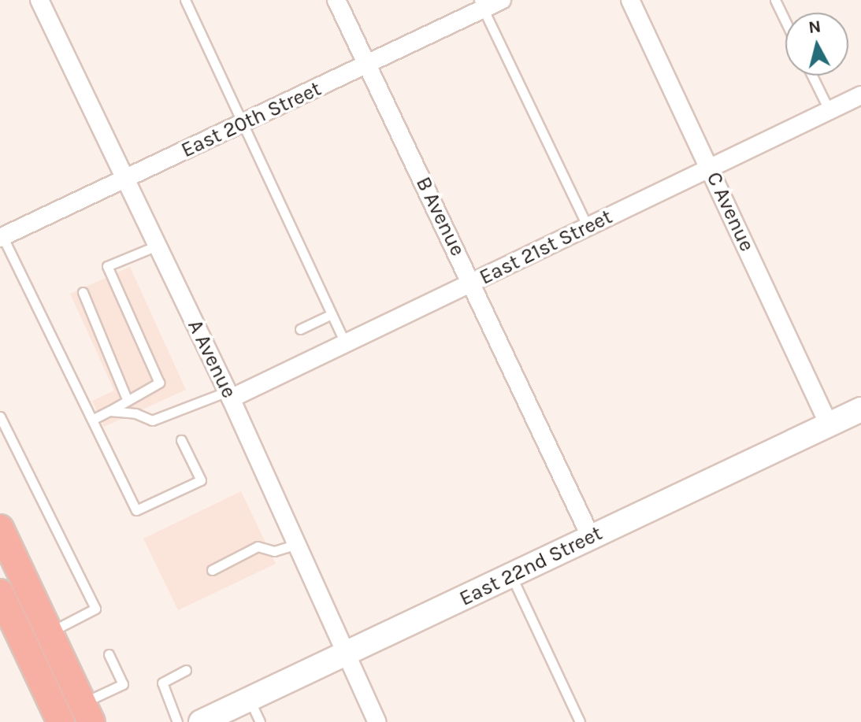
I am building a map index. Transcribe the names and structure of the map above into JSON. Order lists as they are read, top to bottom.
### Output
{
  "streets": {
    "street": [
      "East 20th Street",
      "C Avenue",
      "B Avenue",
      "East 21st Street",
      "A Avenue",
      "East 22nd Street"
    ]
  },
  "crossings": [
    ["East 20th Street", "B Avenue"],
    ["East 20th Street", "A Avenue"],
    ["C Avenue", "East 21st Street"],
    ["C Avenue", "East 22nd Street"],
    ["B Avenue", "East 21st Street"],
    ["B Avenue", "East 22nd Street"],
    ["East 21st Street", "A Avenue"],
    ["A Avenue", "East 22nd Street"]
  ],
  "north": "top"
}
